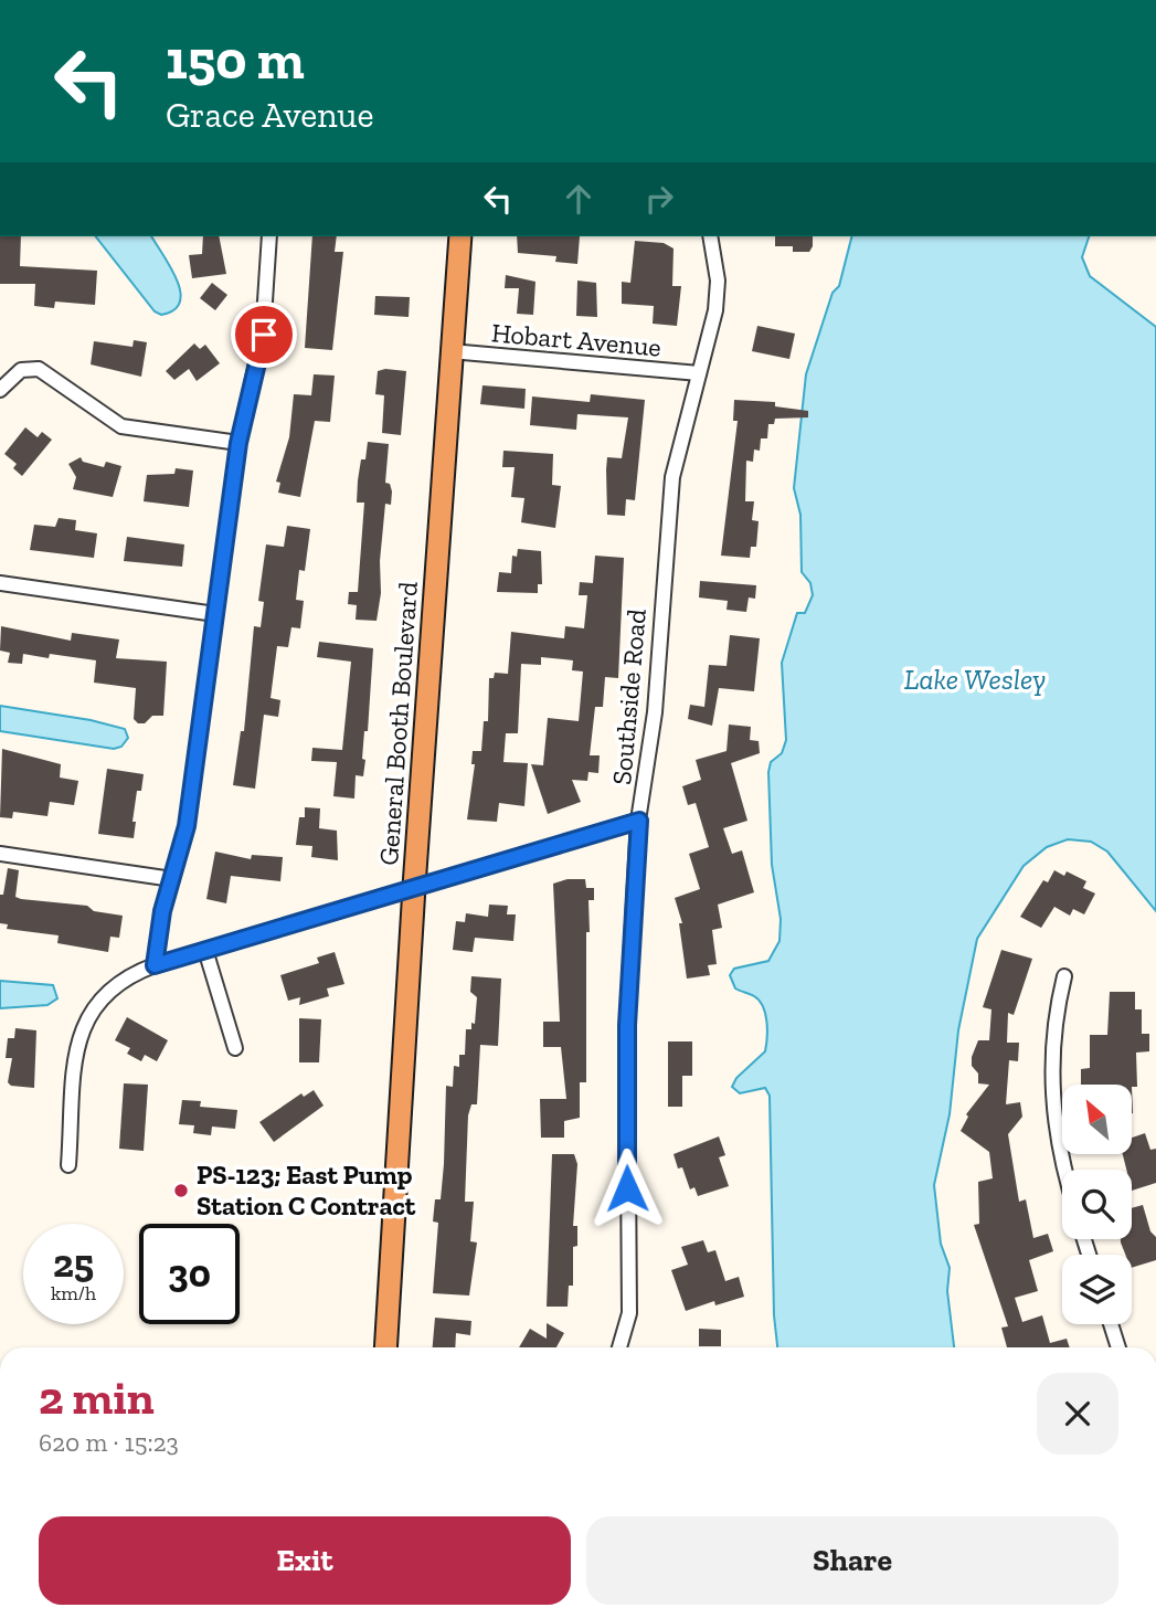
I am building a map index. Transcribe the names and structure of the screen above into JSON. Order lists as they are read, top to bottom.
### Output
{
  "streets": {
    "highway": ["General Booth Boulevard"],
    "street": ["Hobart Avenue", "Southside Road"]
  },
  "crossings": [
    ["Hobart Avenue", "Southside Road"],
    ["Hobart Avenue", "General Booth Boulevard"]
  ],
  "water": ["Lake Wesley"],
  "places": ["PS-123; East Pump Station C Contract"],
  "north": "top left",
  "page": {
    "turn": ["150 m", "Grace Avenue"],
    "speed": "25 km/h",
    "limit": "30",
    "heading": ["2 min", "620 m · 15:23"],
    "buttons": ["Exit", "Share"]
  }
}
